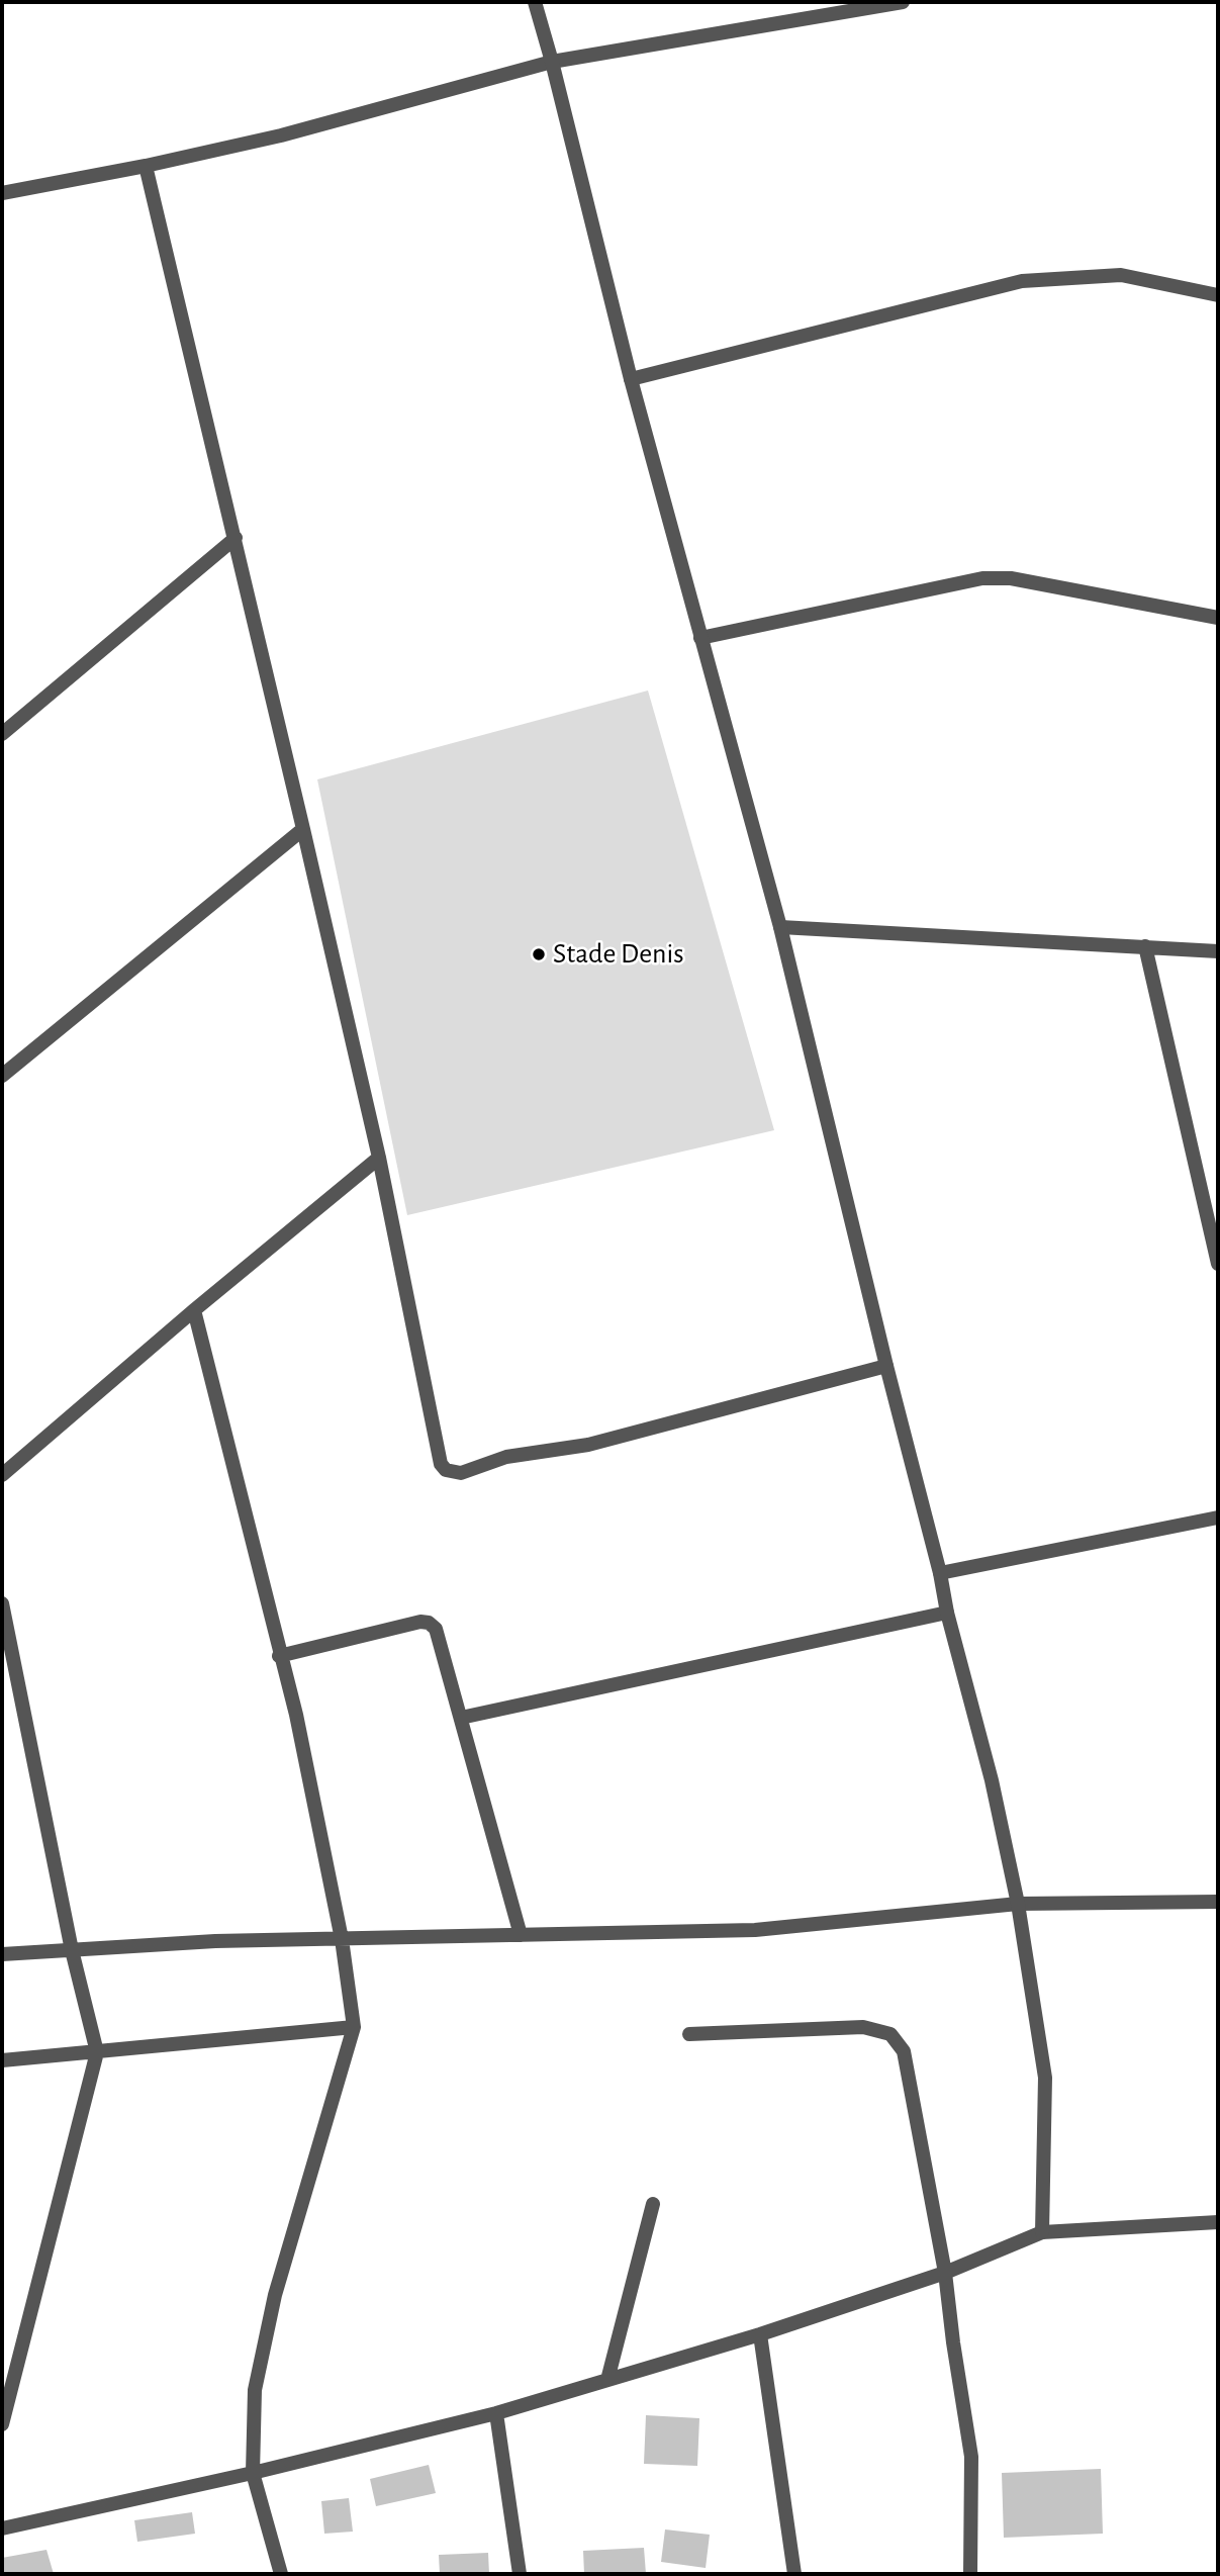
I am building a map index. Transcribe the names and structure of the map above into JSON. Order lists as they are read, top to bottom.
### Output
{
  "places": ["Stade Denis"]
}
